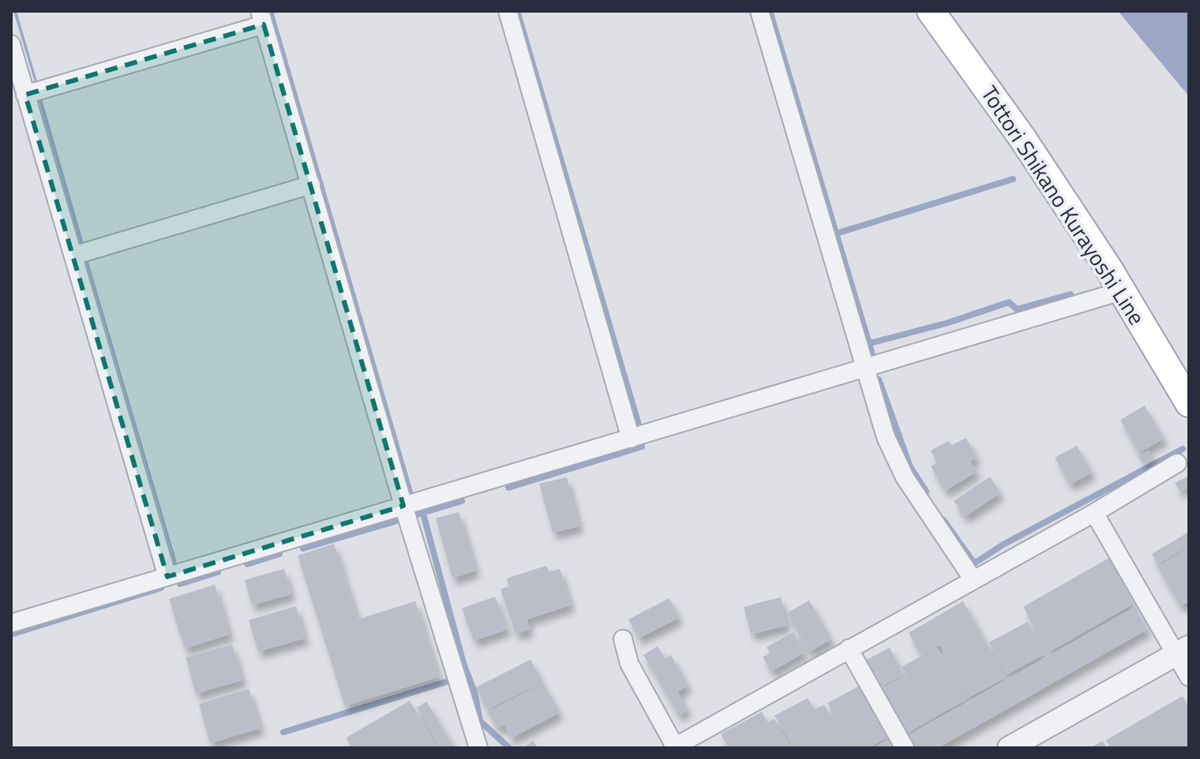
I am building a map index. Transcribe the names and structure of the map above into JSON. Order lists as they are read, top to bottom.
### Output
{
  "streets": {
    "main road": ["Tottori Shikano Kurayoshi Line"]
  }
}
